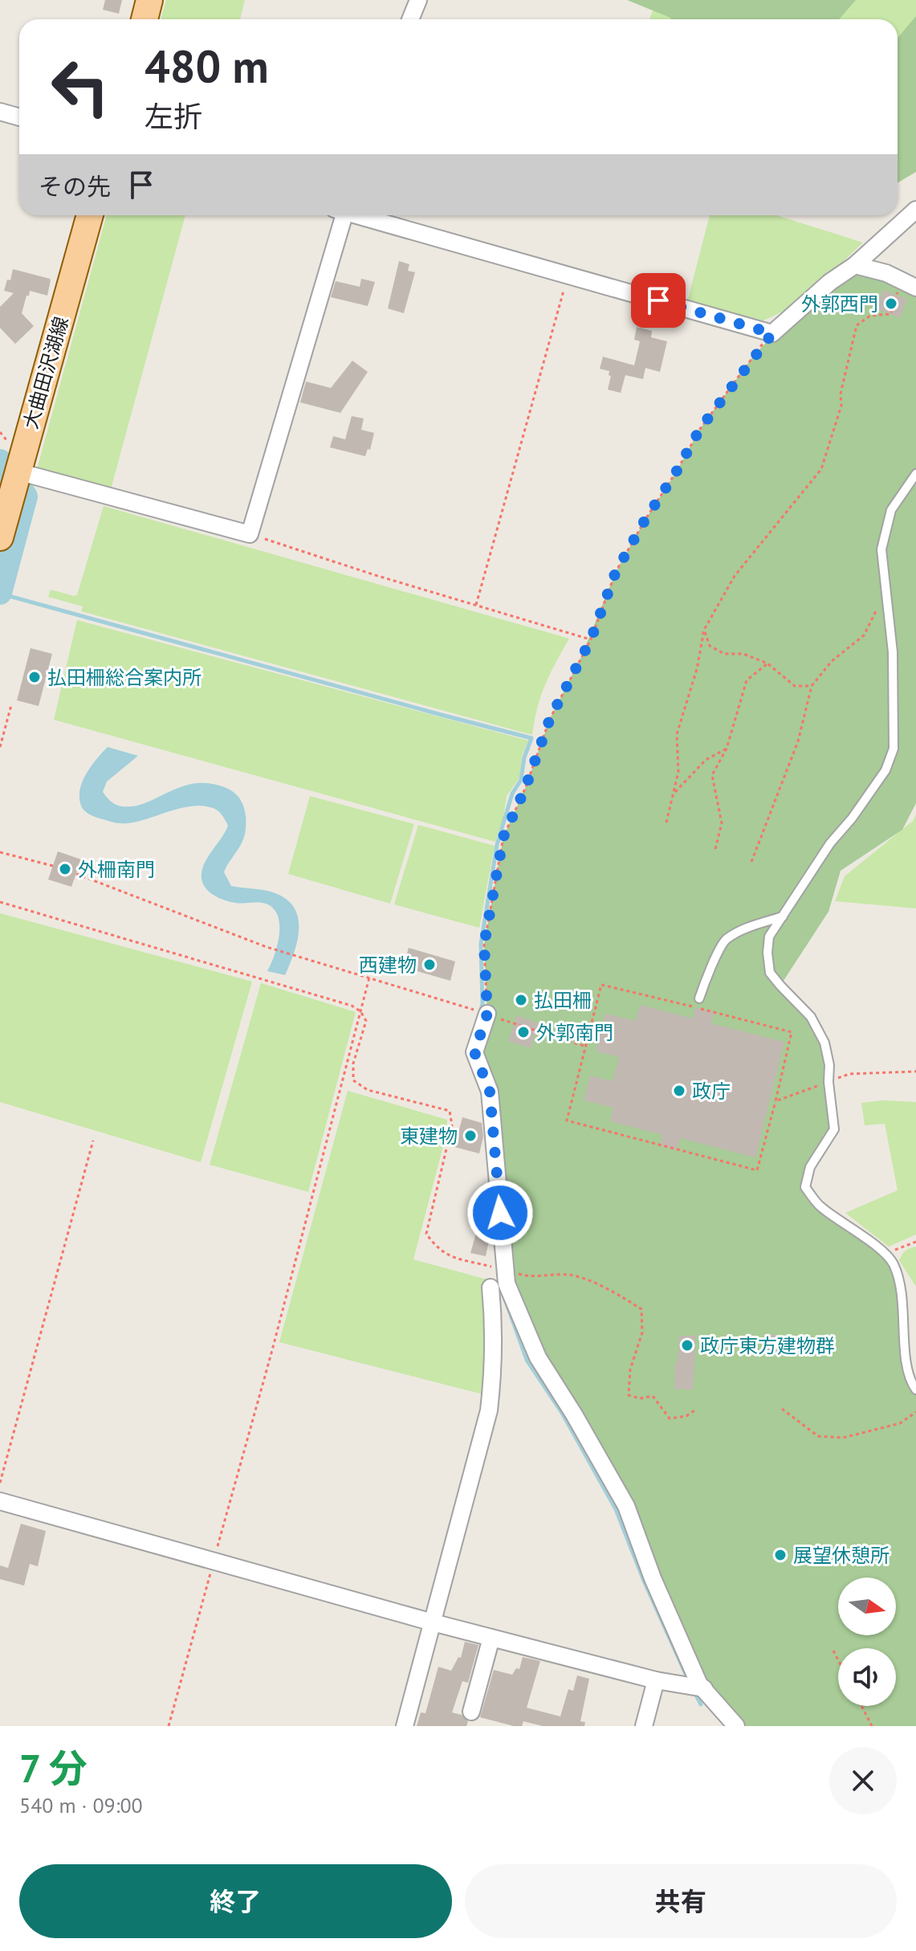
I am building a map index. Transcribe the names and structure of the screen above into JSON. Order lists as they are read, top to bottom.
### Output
{
  "streets": {
    "main road": ["大曲田沢湖線"]
  },
  "places": [
    "外郭西門",
    "払田柵総合案内所",
    "外柵南門",
    "西建物",
    "払田柵",
    "外郭南門",
    "政庁",
    "東建物",
    "政庁東方建物群",
    "展望休憩所"
  ],
  "north": "right",
  "page": {
    "turn": ["480 m", "左折"],
    "then": "その先",
    "heading": ["7 分", "540 m · 09:00"],
    "buttons": ["終了", "共有"]
  }
}
